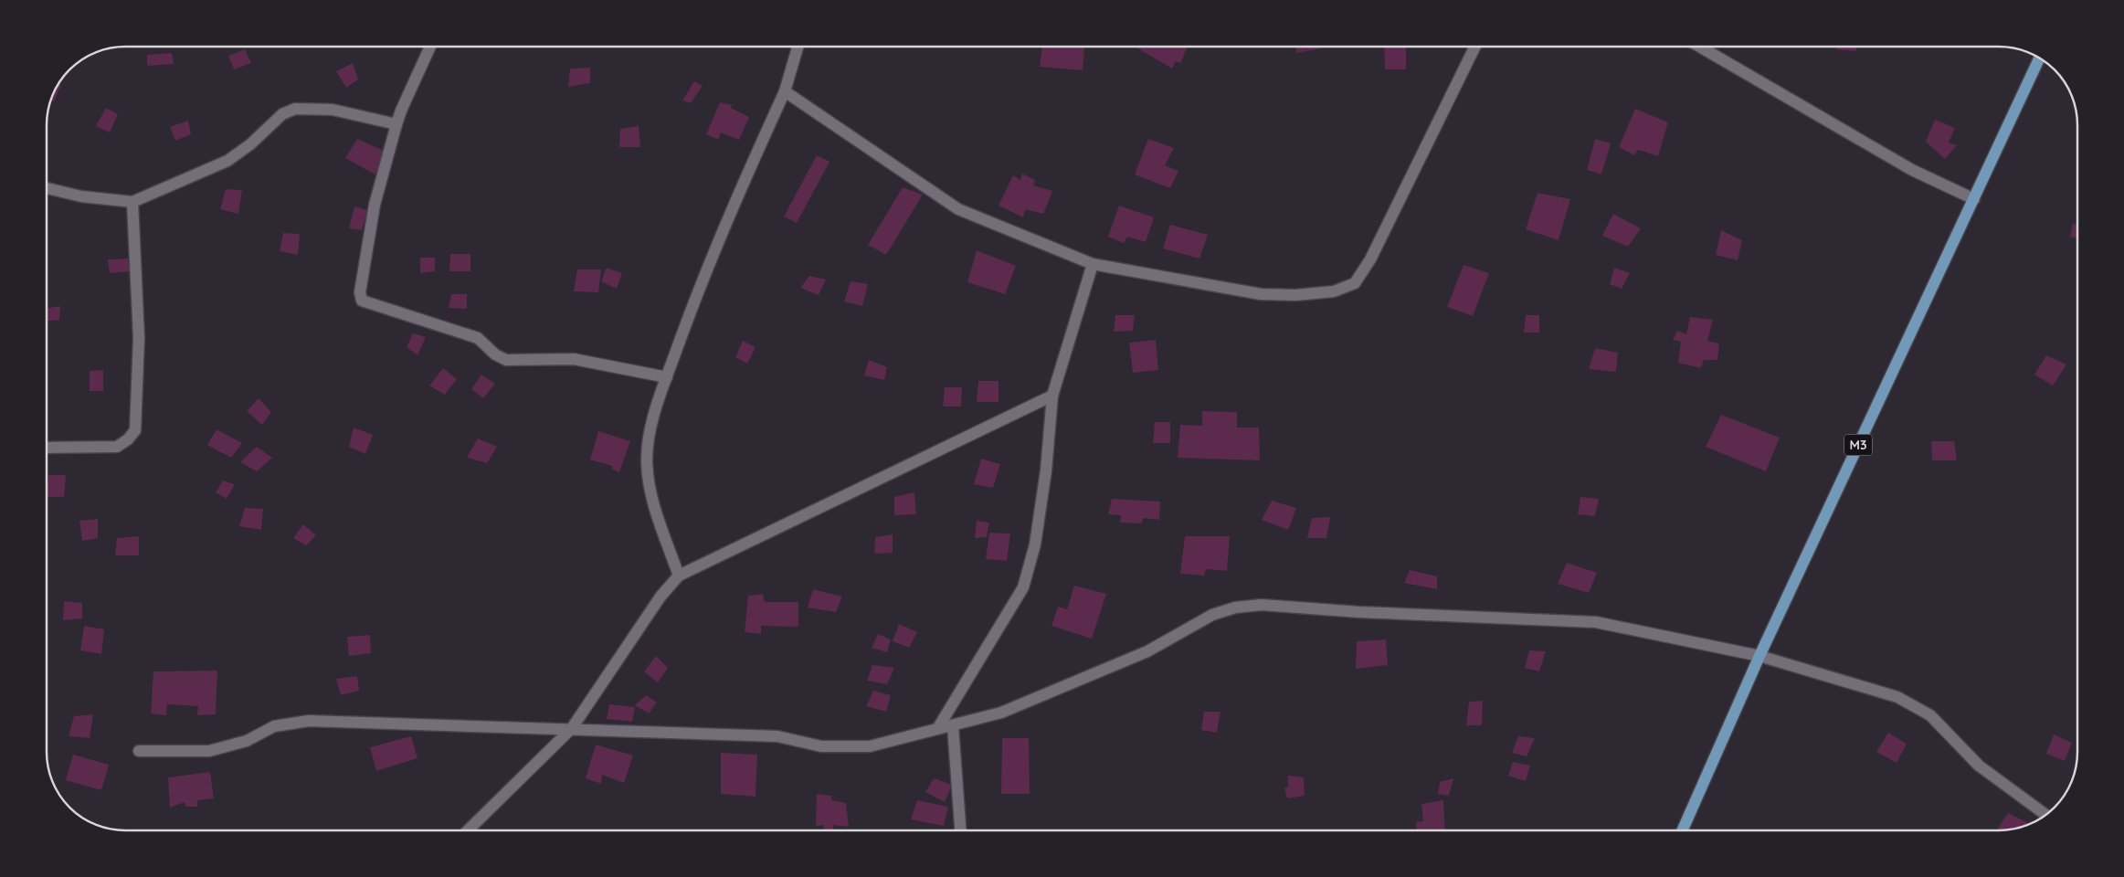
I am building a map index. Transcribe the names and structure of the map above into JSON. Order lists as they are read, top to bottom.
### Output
{
  "streets": {
    "main road": ["M3"]
  }
}
